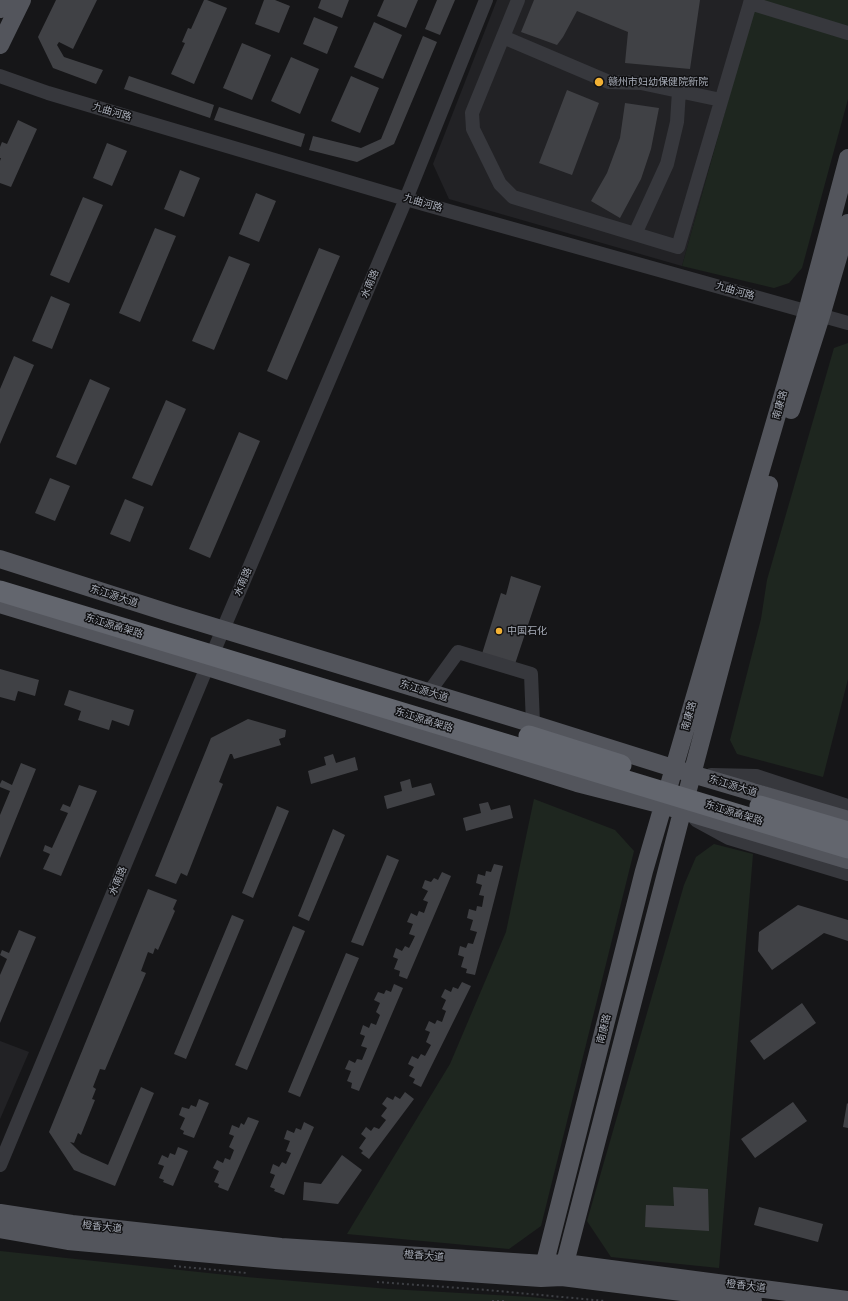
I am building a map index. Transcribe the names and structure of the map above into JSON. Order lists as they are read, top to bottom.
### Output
{
  "streets": {
    "highway": ["东江源高架路"],
    "main road": ["南康路", "东江源大道", "橙香大道"],
    "street": ["九曲河路", "水南路"]
  },
  "crossings": [
    ["九曲河路", "水南路"],
    ["九曲河路", "南康路"],
    ["水南路", "东江源大道"],
    ["南康路", "东江源大道"],
    ["南康路", "橙香大道"]
  ],
  "places": ["赣州市妇幼保健院新院", "中国石化"]
}
